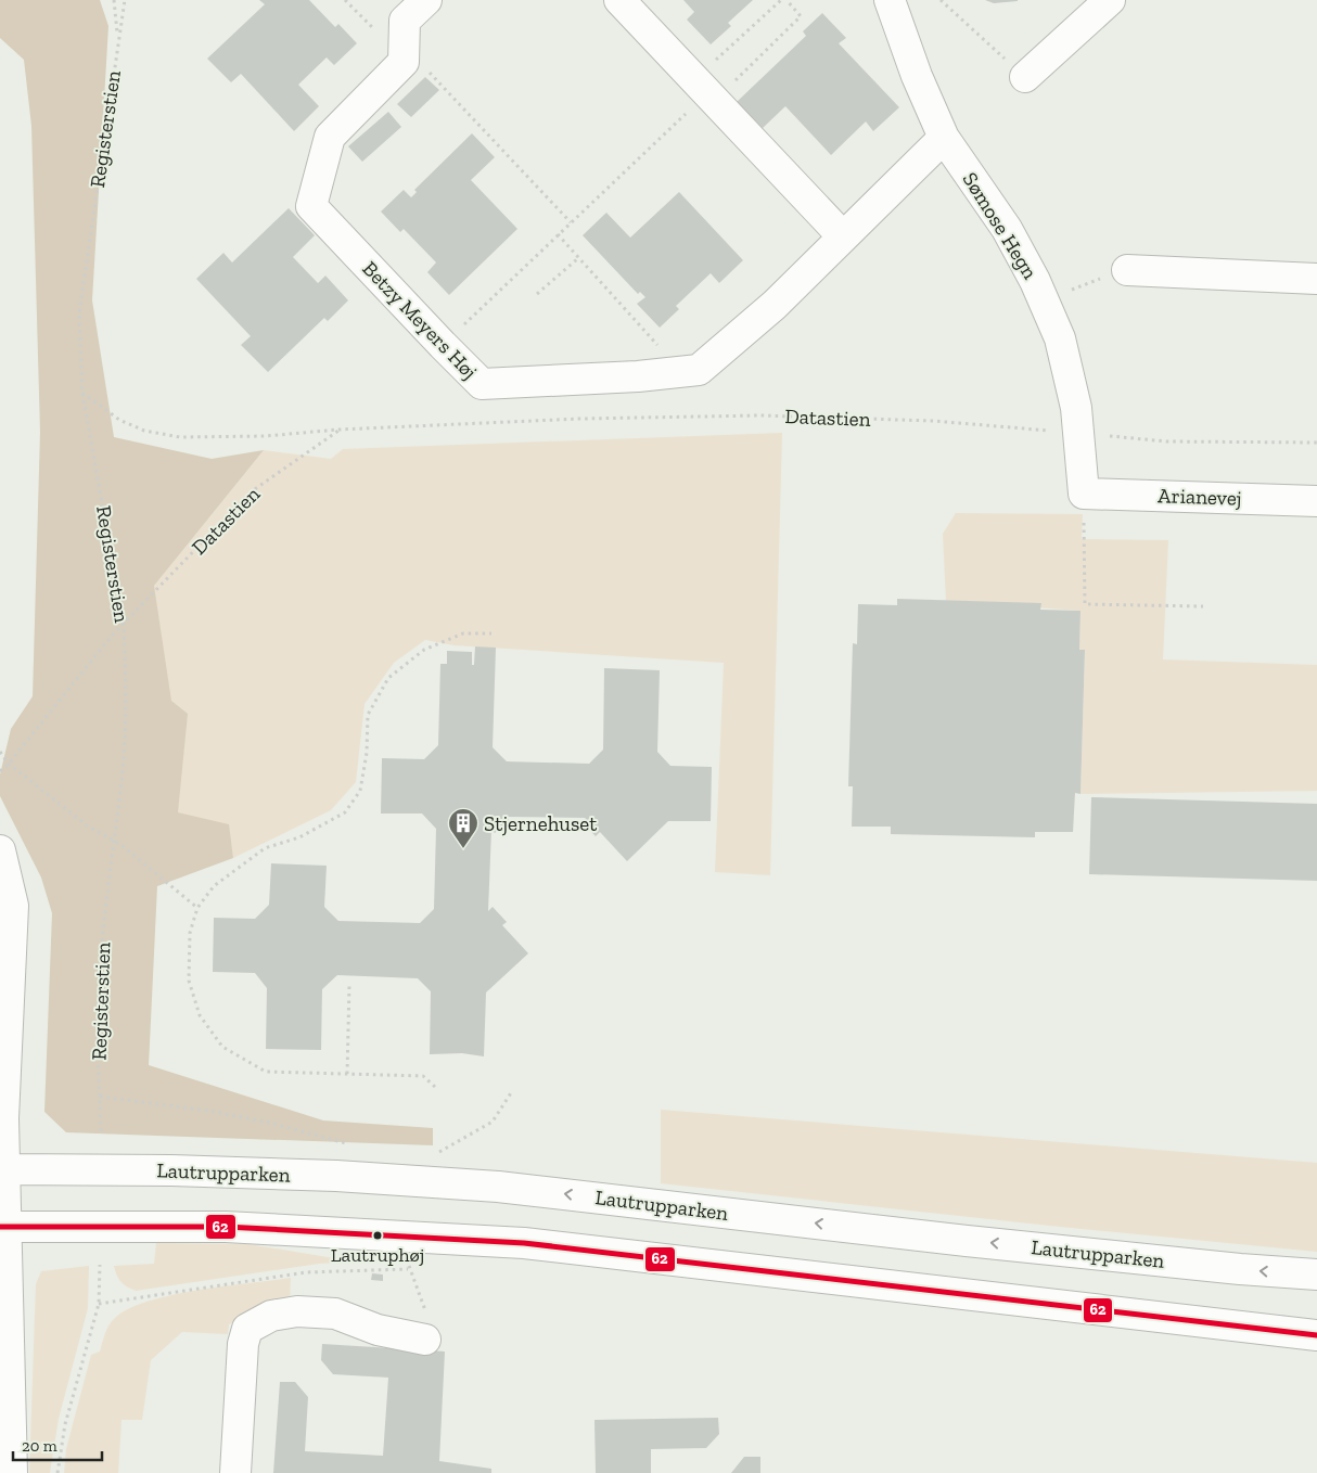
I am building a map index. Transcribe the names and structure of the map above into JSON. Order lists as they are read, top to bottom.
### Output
{
  "streets": {
    "street": [
      "Sømose Hegn",
      "Betzy Meyers Høj",
      "Arianevej",
      "Lautrupparken"
    ],
    "path": ["Registerstien", "Datastien"]
  },
  "crossings": [
    ["Registerstien", "Datastien"],
    ["Sømose Hegn", "Betzy Meyers Høj"],
    ["Sømose Hegn", "Datastien"],
    ["Sømose Hegn", "Arianevej"]
  ],
  "places": {
    "building": ["Stjernehuset"],
    "other": ["Lautruphøj"]
  },
  "lines": ["transit line 62"],
  "scale_bar": "20 m"
}
